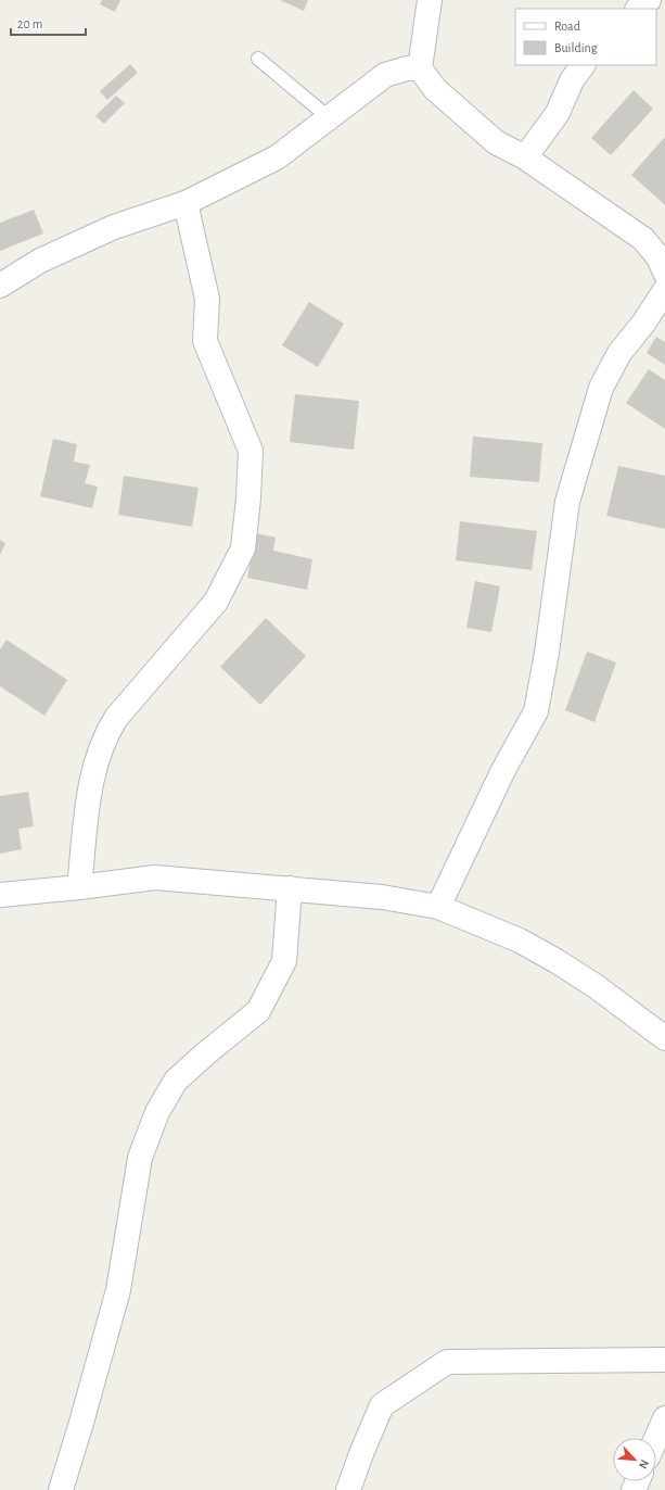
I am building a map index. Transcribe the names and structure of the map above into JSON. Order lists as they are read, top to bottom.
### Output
{
  "legend": ["Road", "Building"],
  "scale_bar": "20 m",
  "north": "bottom right"
}
